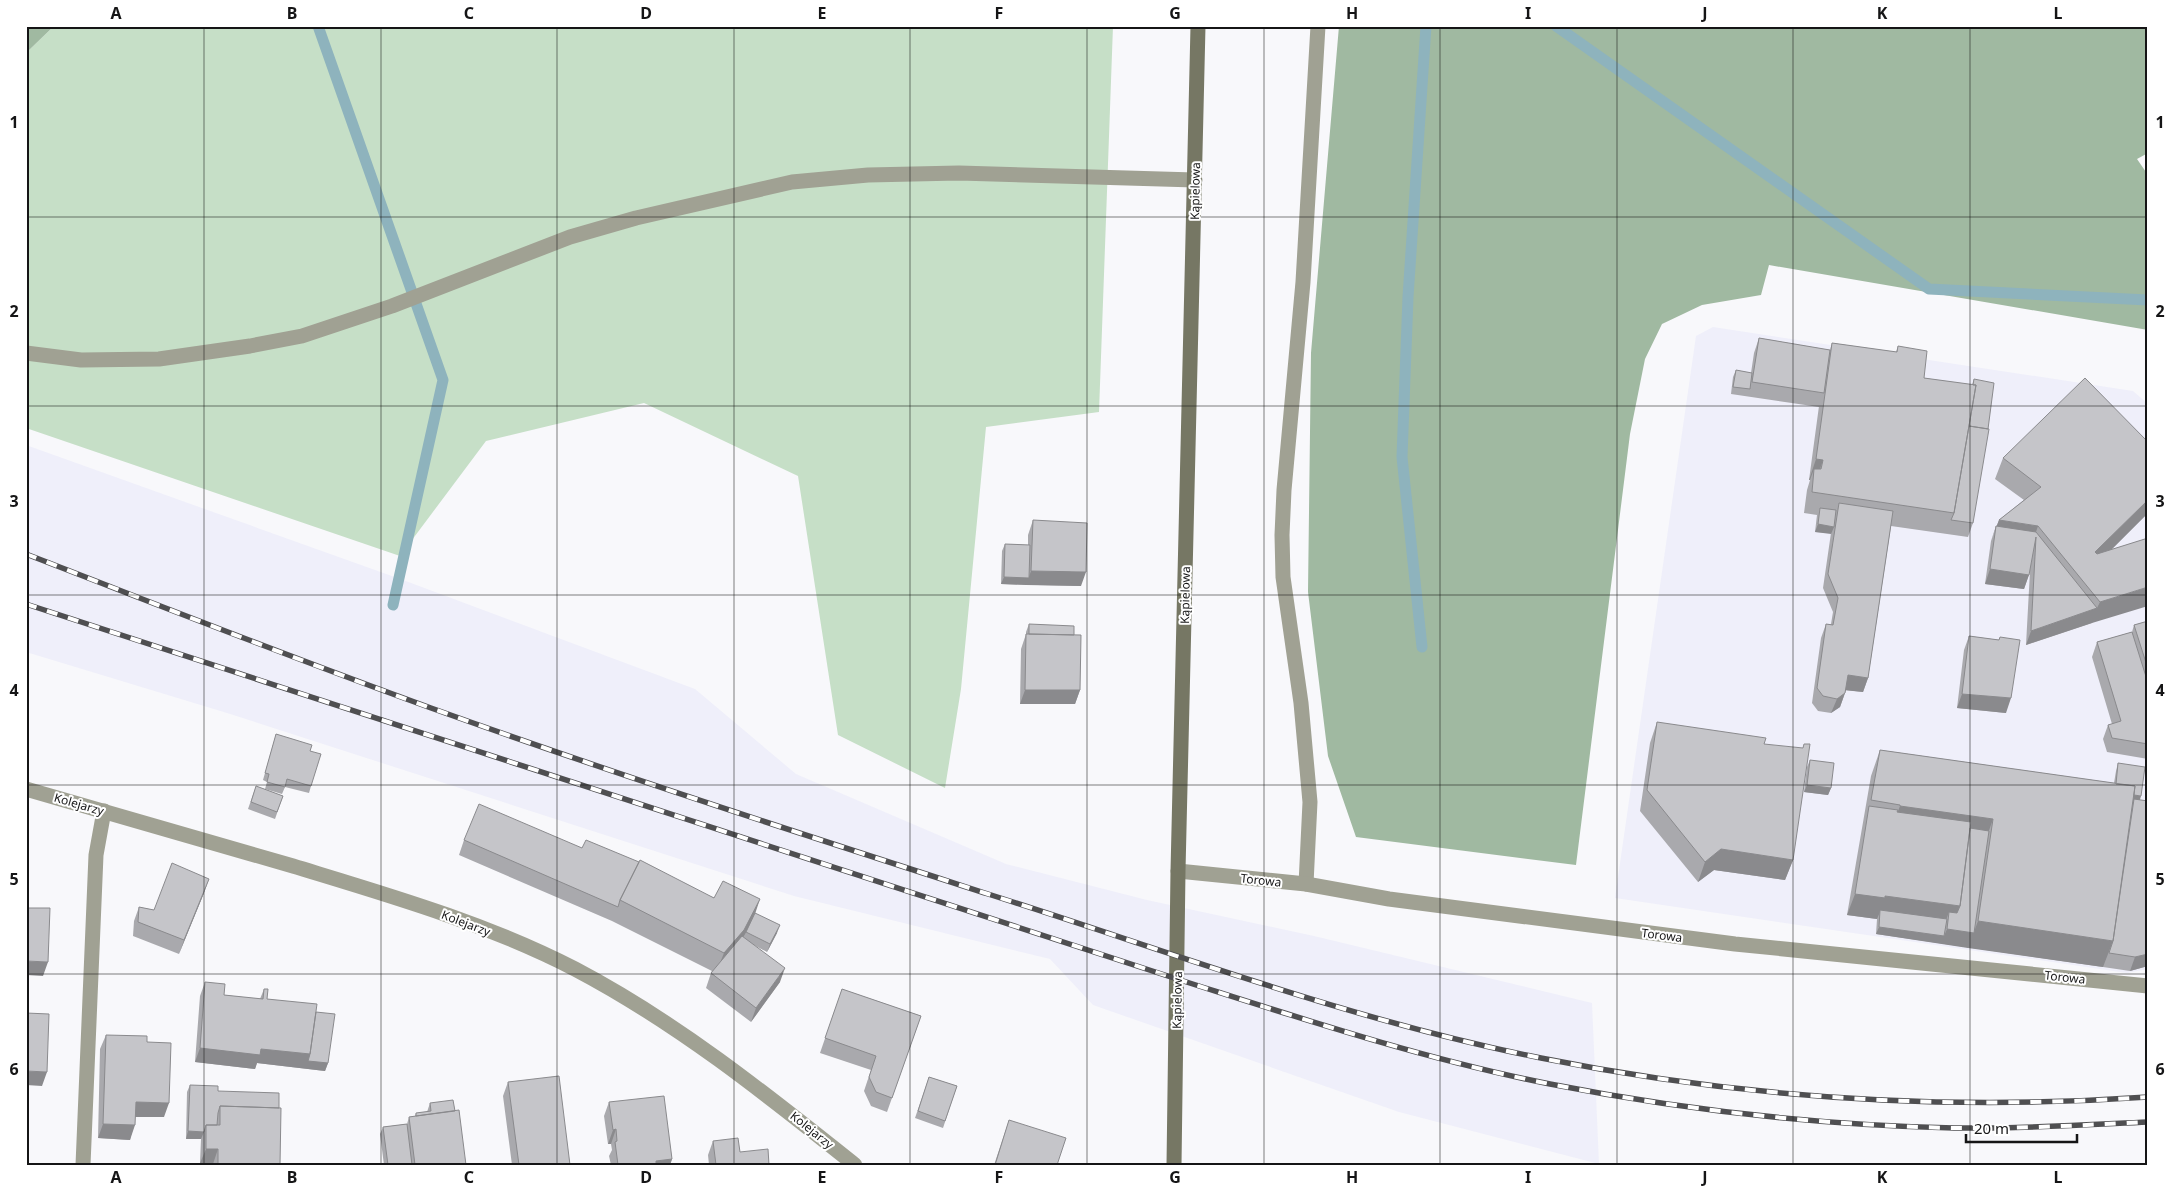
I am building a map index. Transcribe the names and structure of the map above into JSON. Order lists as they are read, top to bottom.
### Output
{
  "streets": {
    "street": ["Kąpielowa", "Kolejarzy", "Torowa"]
  },
  "crossings": [
    ["Kąpielowa", "Torowa"]
  ],
  "scale_bar": "20 m",
  "grid": {
    "columns": [
      "A",
      "B",
      "C",
      "D",
      "E",
      "F",
      "G",
      "H",
      "I",
      "J",
      "K",
      "L"
    ],
    "rows": [
      "1",
      "2",
      "3",
      "4",
      "5",
      "6"
    ]
  }
}
